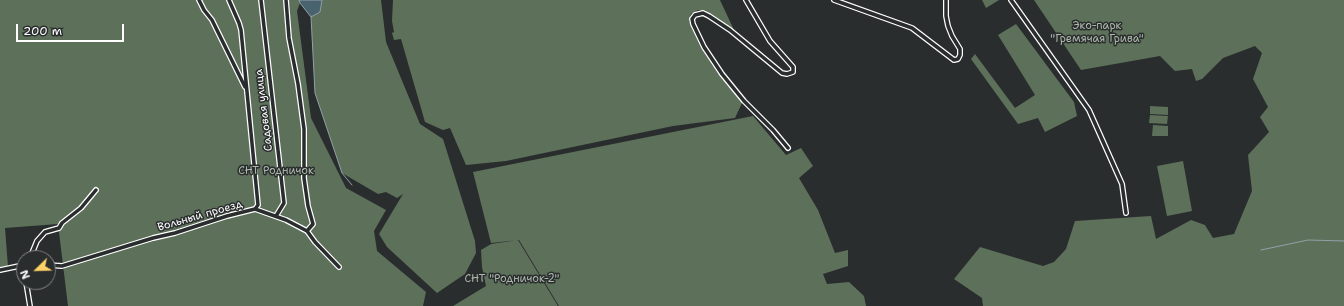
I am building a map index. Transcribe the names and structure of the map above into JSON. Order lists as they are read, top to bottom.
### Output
{
  "streets": {
    "street": ["Садовая улица", "Вольный проезд"]
  },
  "crossings": [
    ["Садовая улица", "Вольный проезд"]
  ],
  "parks": ["Эко-парк \"Гремячая Грива\"", "СНТ Родничок", "СНТ \"Родничок-2\""],
  "scale_bar": "200 m",
  "north": "bottom left"
}
